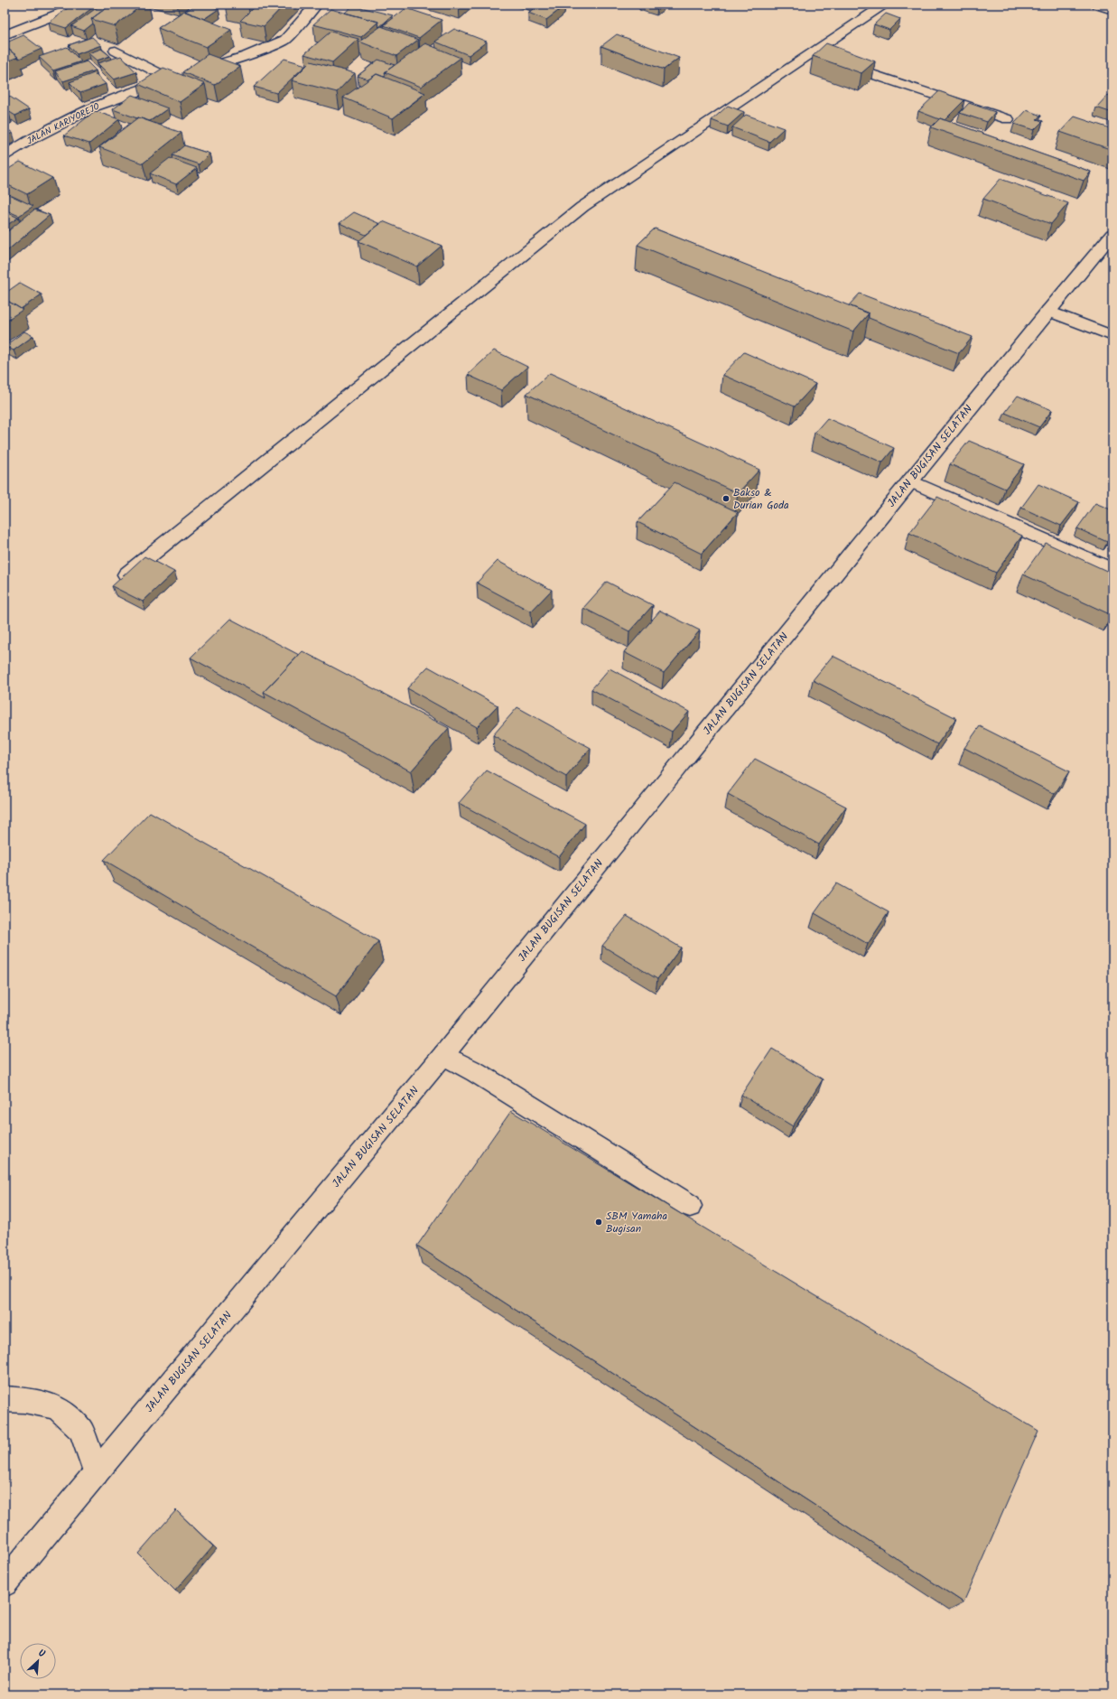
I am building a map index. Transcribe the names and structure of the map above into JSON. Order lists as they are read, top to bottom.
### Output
{
  "streets": {
    "street": ["JALAN KARIYOREJO", "JALAN BUGISAN SELATAN"]
  },
  "places": ["Bakso & Durian Goda", "SBM Yamaha Bugisan"],
  "north": "top right"
}
